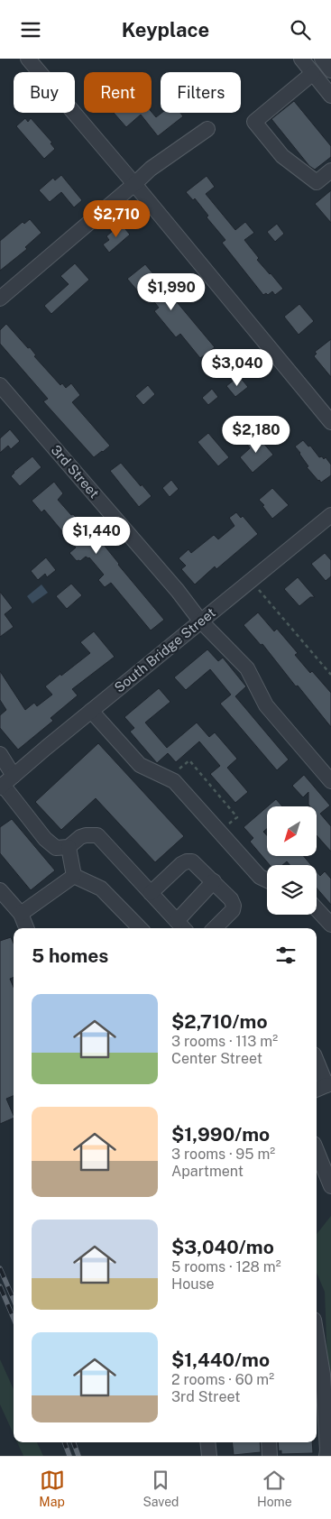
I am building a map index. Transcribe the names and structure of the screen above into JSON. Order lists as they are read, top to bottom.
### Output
{
  "streets": {
    "street": ["3rd Street", "South Bridge Street"]
  },
  "crossings": [
    ["3rd Street", "South Bridge Street"]
  ],
  "north": "bottom left",
  "page": {
    "header": "Keyplace",
    "chip": ["Buy", "Rent", "Filters"],
    "price": [
      "$2,710",
      "$1,990",
      "$3,040",
      "$2,180",
      "$1,440"
    ],
    "heading": "5 homes",
    "list": [
      {
        "name": "$2,710/mo",
        "note": "3 rooms · 113 m² · Center Street"
      },
      {
        "name": "$1,990/mo",
        "note": "3 rooms · 95 m² · Apartment"
      },
      {
        "name": "$3,040/mo",
        "note": "5 rooms · 128 m² · House"
      },
      {
        "name": "$1,440/mo",
        "note": "2 rooms · 60 m² · 3rd Street"
      }
    ],
    "tabs": ["Map", "Saved", "Home"]
  }
}
